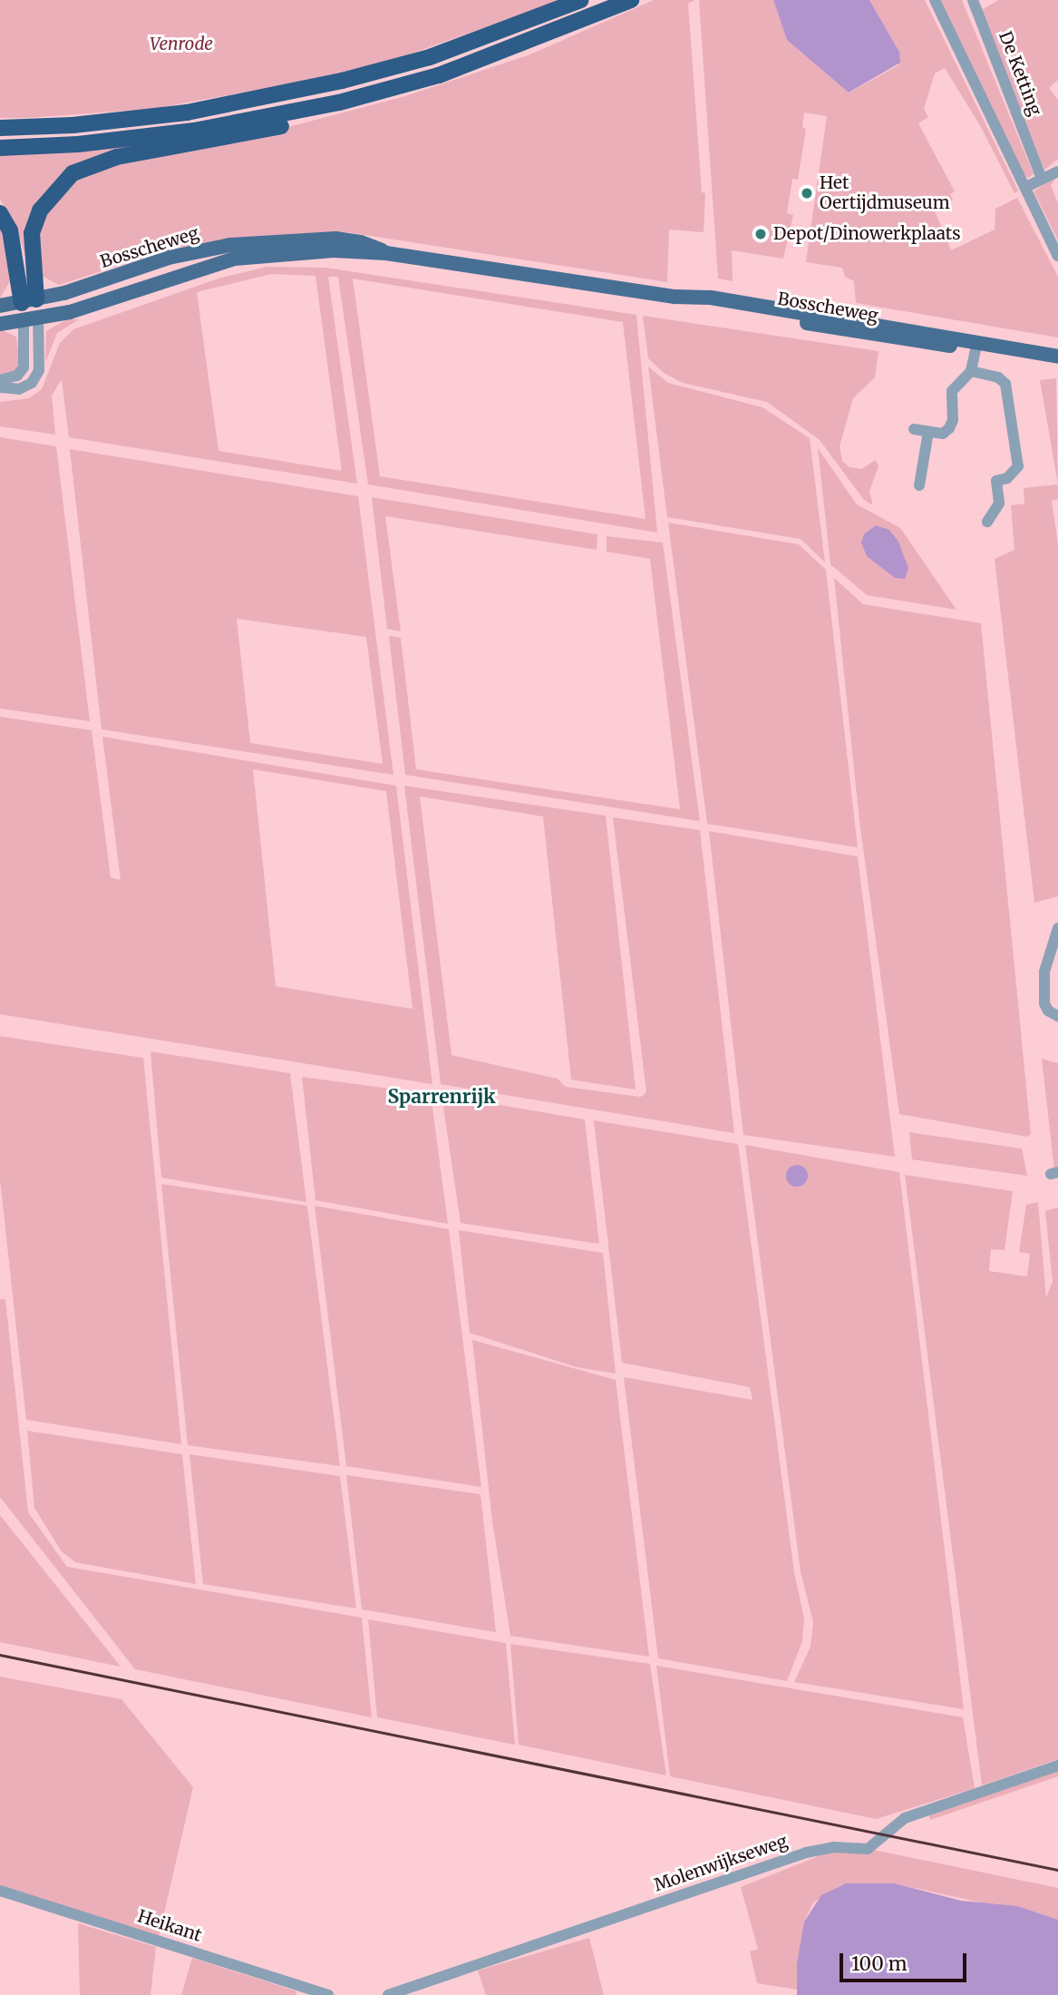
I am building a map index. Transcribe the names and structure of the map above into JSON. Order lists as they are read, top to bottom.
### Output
{
  "streets": {
    "main road": ["Bosscheweg"],
    "street": ["De Ketting", "Molenwijkseweg", "Heikant"]
  },
  "districts": ["Sparrenrijk"],
  "parks": ["Venrode"],
  "places": ["Het Oertijdmuseum", "Depot/Dinowerkplaats"],
  "scale_bar": "100 m"
}
